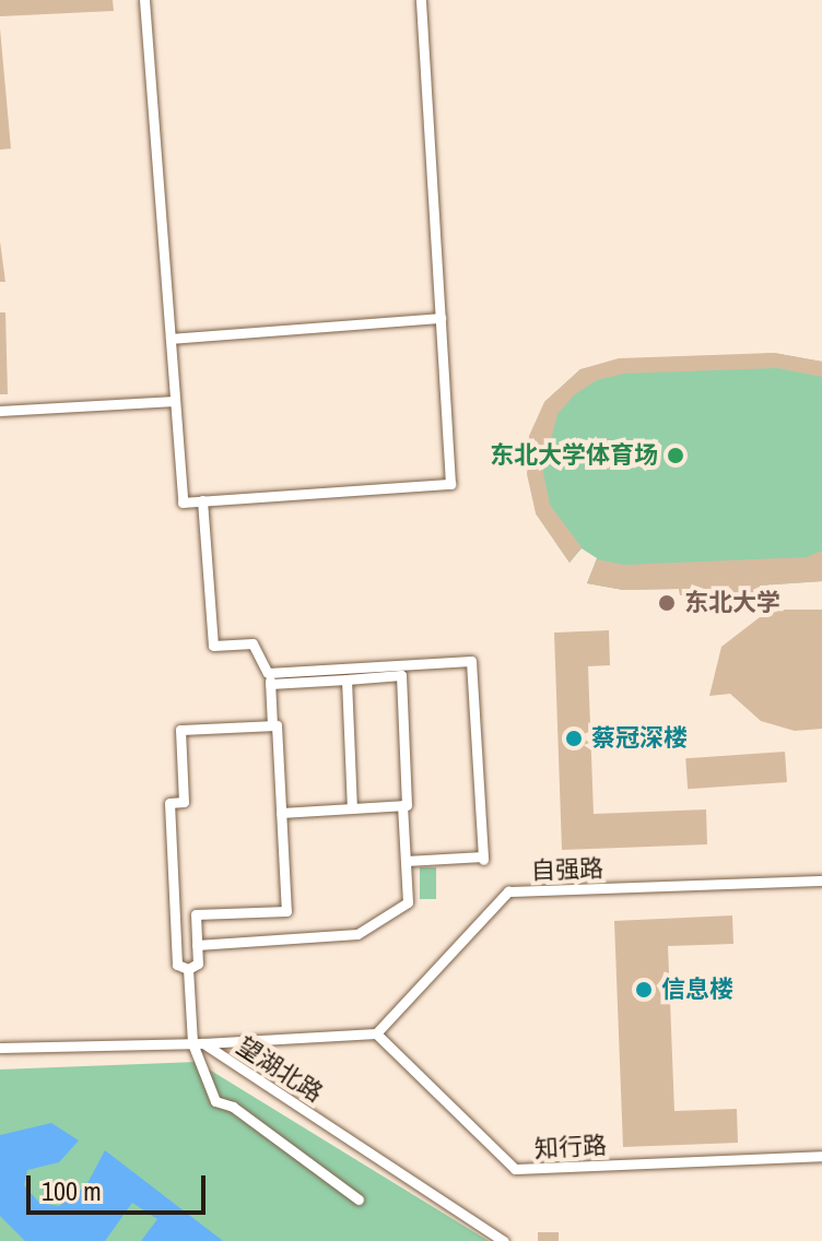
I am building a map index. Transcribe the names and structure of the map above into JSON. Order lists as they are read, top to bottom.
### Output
{
  "streets": {
    "street": ["自强路", "望湖北路", "知行路"]
  },
  "crossings": [
    ["自强路", "知行路"]
  ],
  "places": [
    "东北大学体育场",
    "东北大学",
    "蔡冠深楼",
    "信息楼"
  ],
  "scale_bar": "100 m"
}
